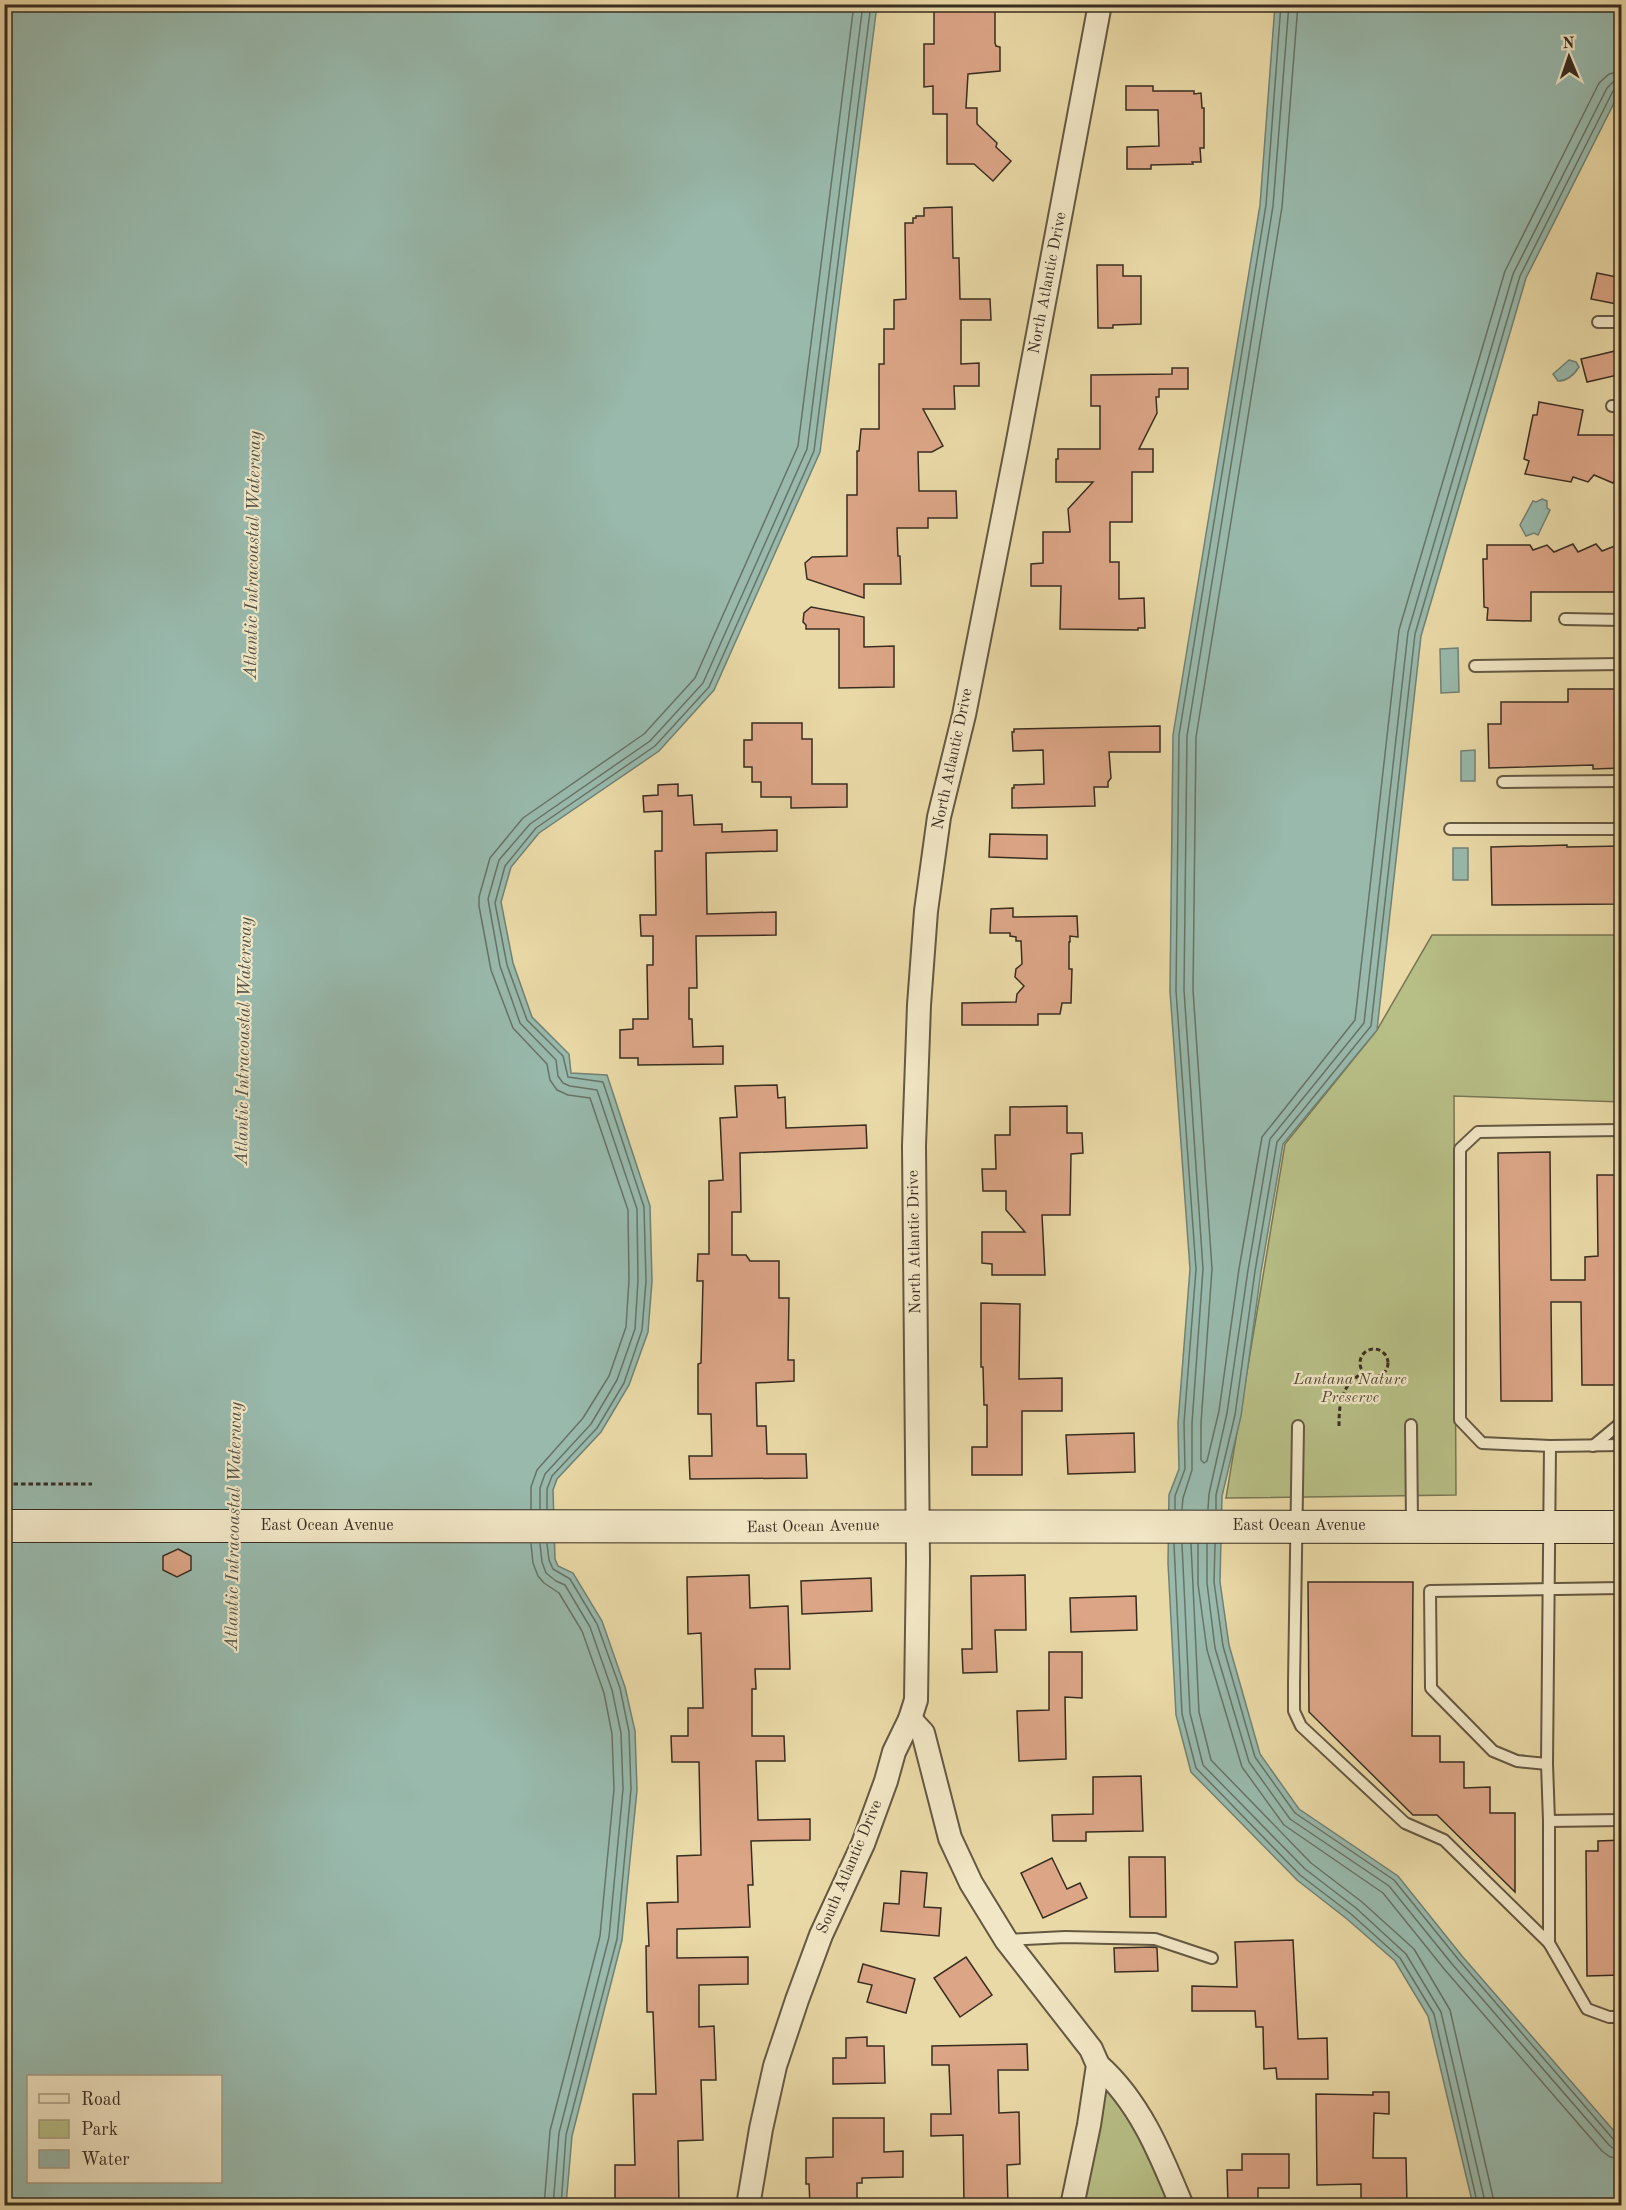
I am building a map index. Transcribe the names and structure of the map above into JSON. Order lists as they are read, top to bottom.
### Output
{
  "streets": {
    "main road": ["East Ocean Avenue"],
    "street": ["North Atlantic Drive", "South Atlantic Drive"]
  },
  "crossings": [
    ["North Atlantic Drive", "East Ocean Avenue"],
    ["North Atlantic Drive", "South Atlantic Drive"],
    ["East Ocean Avenue", "South Atlantic Drive"]
  ],
  "water": ["Atlantic Intracoastal Waterway"],
  "parks": ["Lantana Nature Preserve"],
  "legend": ["Road", "Park", "Water"],
  "north": "top"
}
